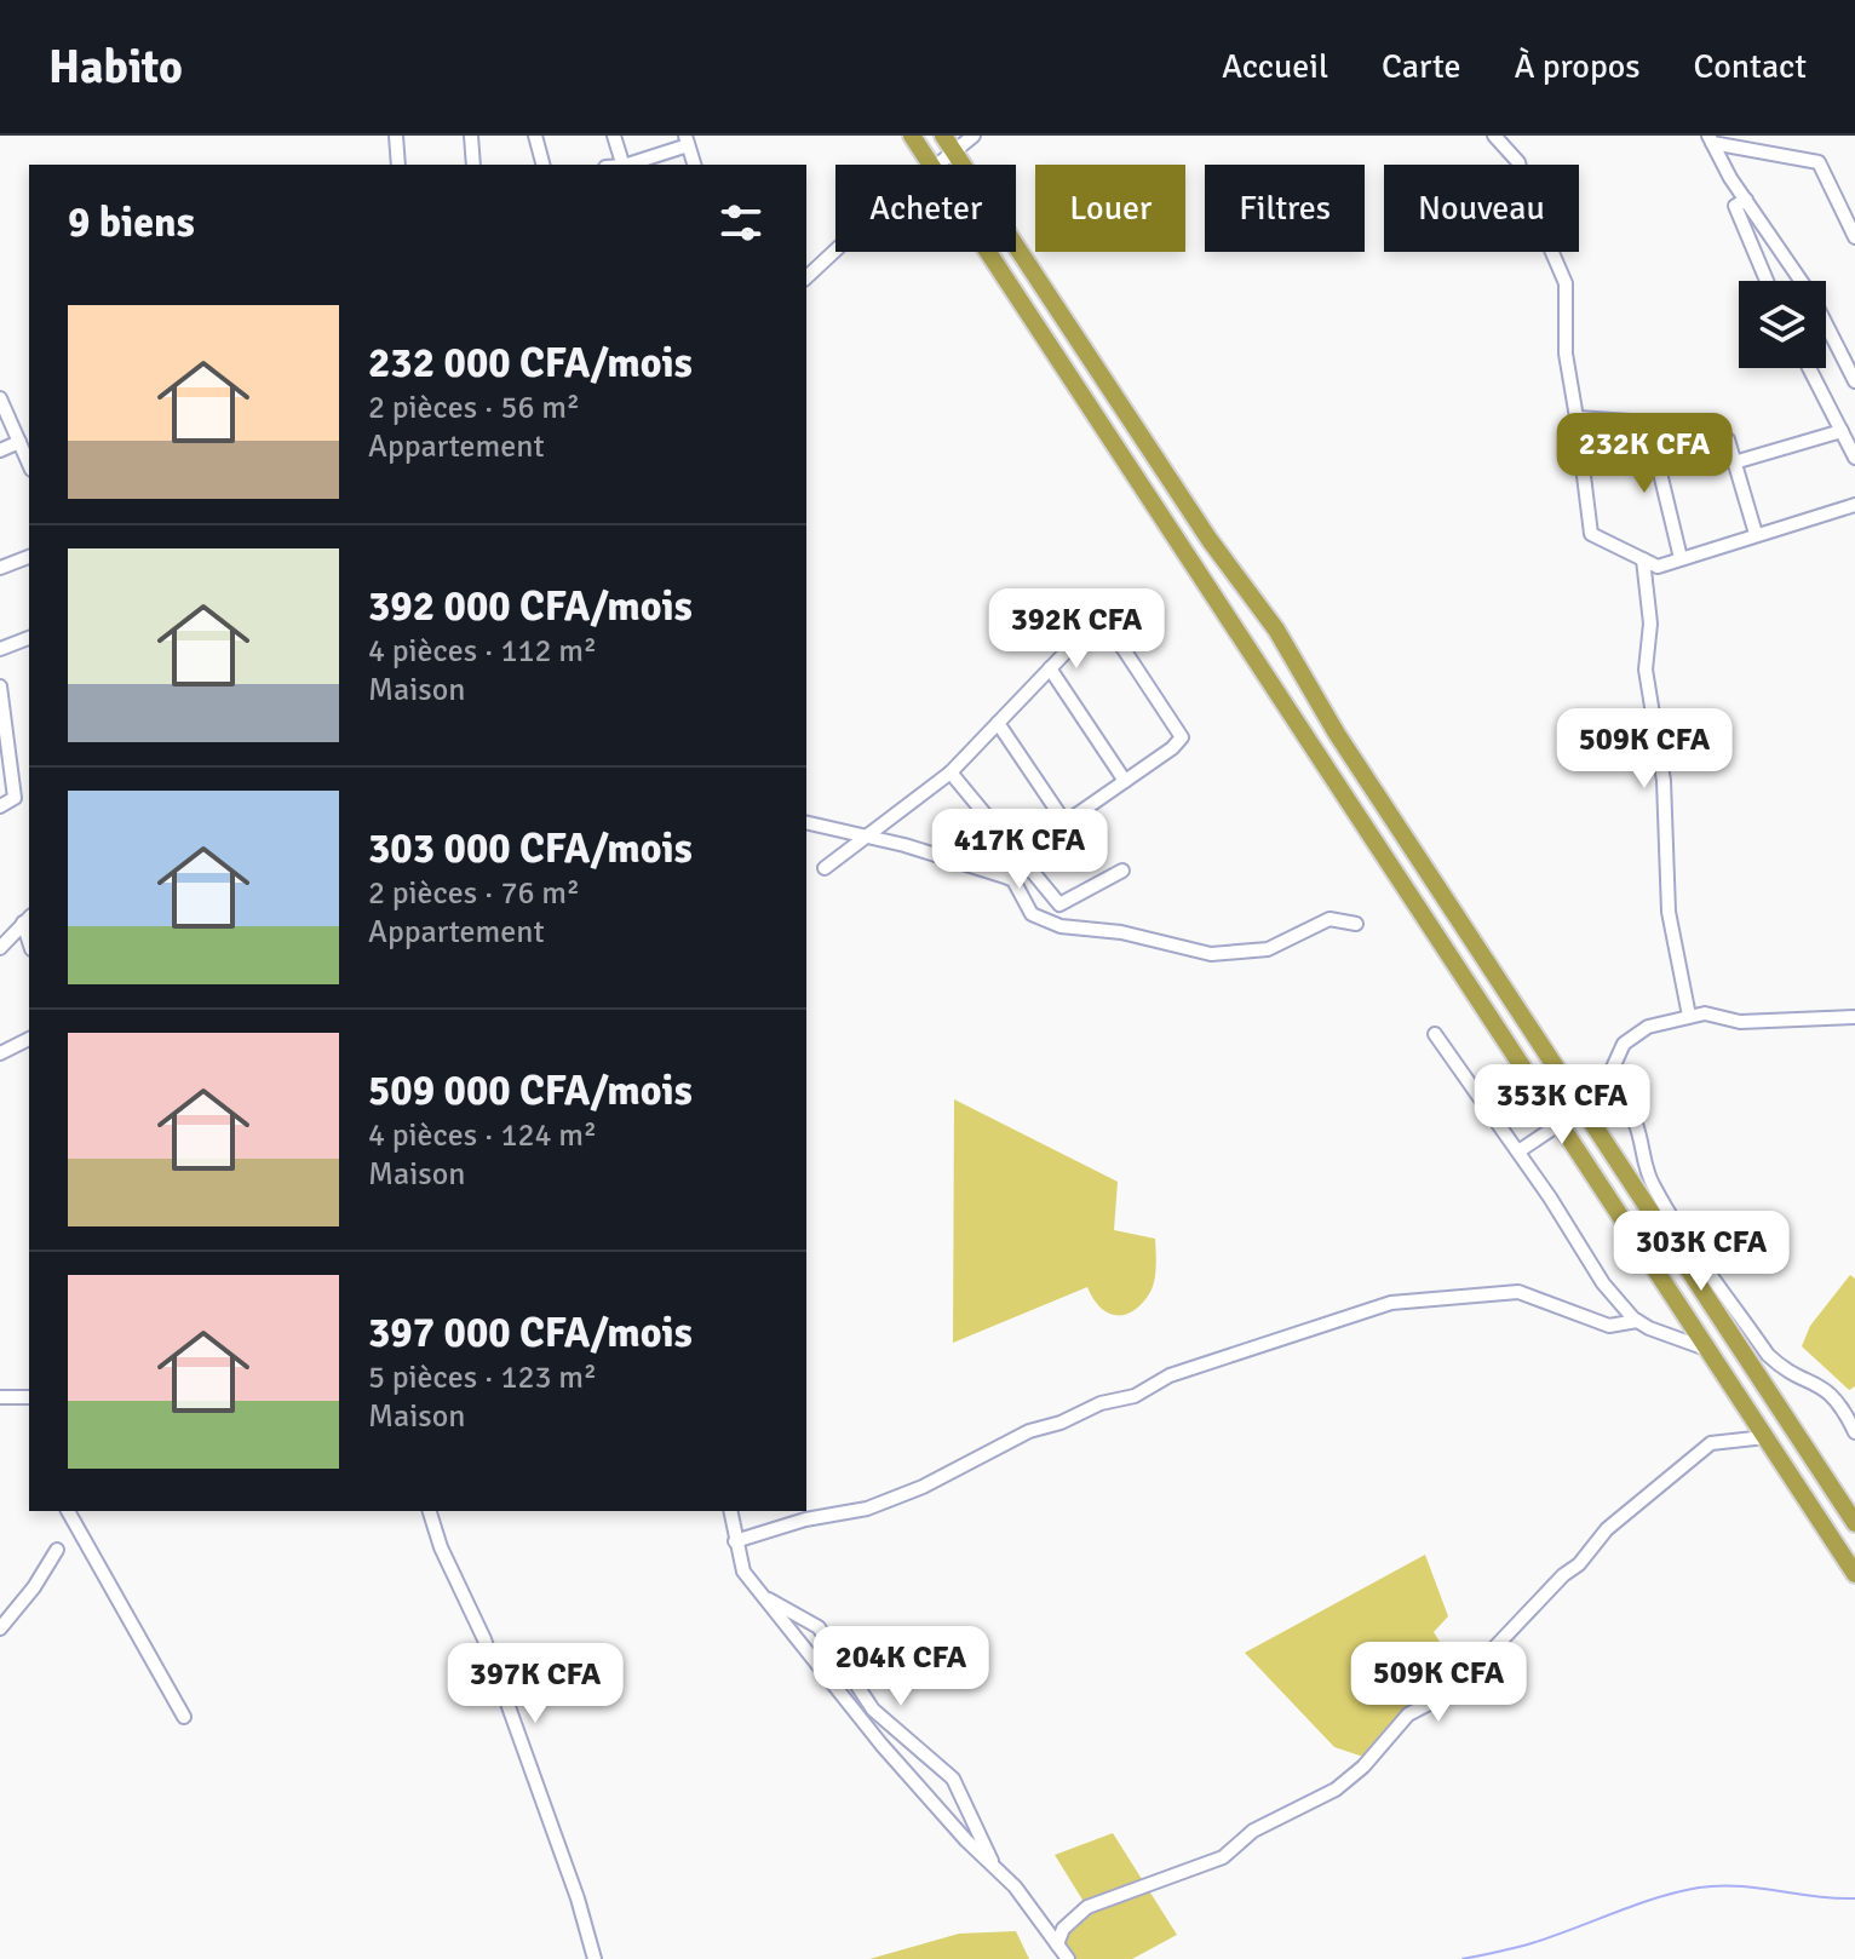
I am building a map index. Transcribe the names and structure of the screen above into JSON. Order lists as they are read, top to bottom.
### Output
{
  "page": {
    "header": "Habito",
    "nav": [
      "Accueil",
      "Carte",
      "À propos",
      "Contact"
    ],
    "chip": [
      "Acheter",
      "Louer",
      "Filtres",
      "Nouveau"
    ],
    "heading": "9 biens",
    "list": [
      {
        "name": "232 000 CFA/mois",
        "note": "2 pièces · 56 m² · Appartement"
      },
      {
        "name": "392 000 CFA/mois",
        "note": "4 pièces · 112 m² · Maison"
      },
      {
        "name": "303 000 CFA/mois",
        "note": "2 pièces · 76 m² · Appartement"
      },
      {
        "name": "509 000 CFA/mois",
        "note": "4 pièces · 124 m² · Maison"
      },
      {
        "name": "397 000 CFA/mois",
        "note": "5 pièces · 123 m² · Maison"
      }
    ],
    "price": [
      "232K CFA",
      "392K CFA",
      "509K CFA",
      "417K CFA",
      "353K CFA",
      "303K CFA",
      "204K CFA",
      "509K CFA",
      "397K CFA"
    ]
  }
}
